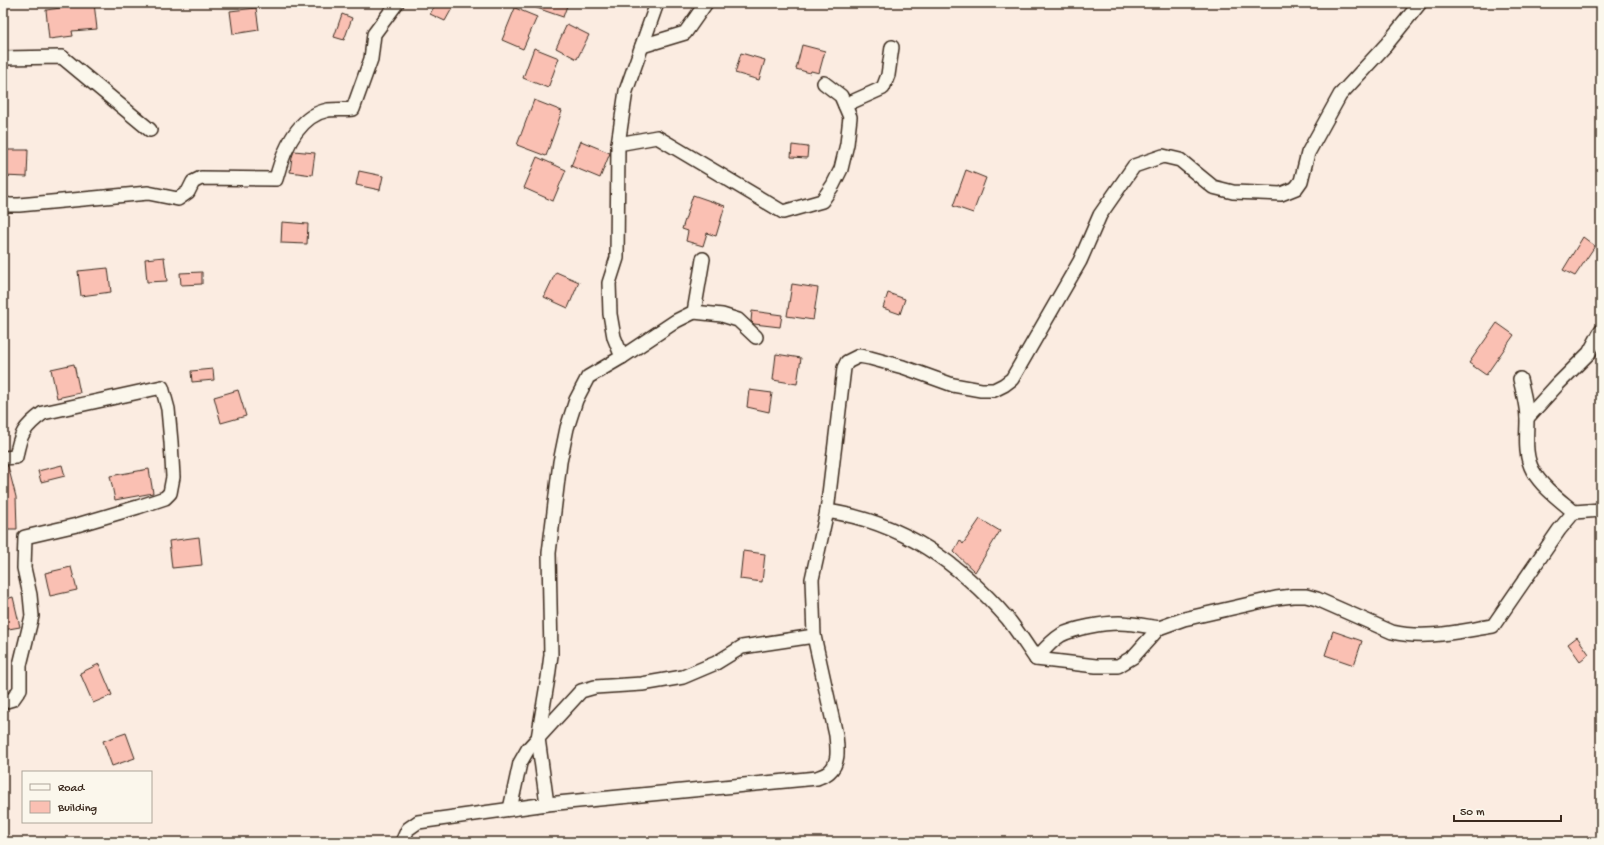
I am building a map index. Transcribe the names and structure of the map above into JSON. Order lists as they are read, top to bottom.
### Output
{
  "legend": ["Road", "Building"],
  "scale_bar": "50 m"
}
